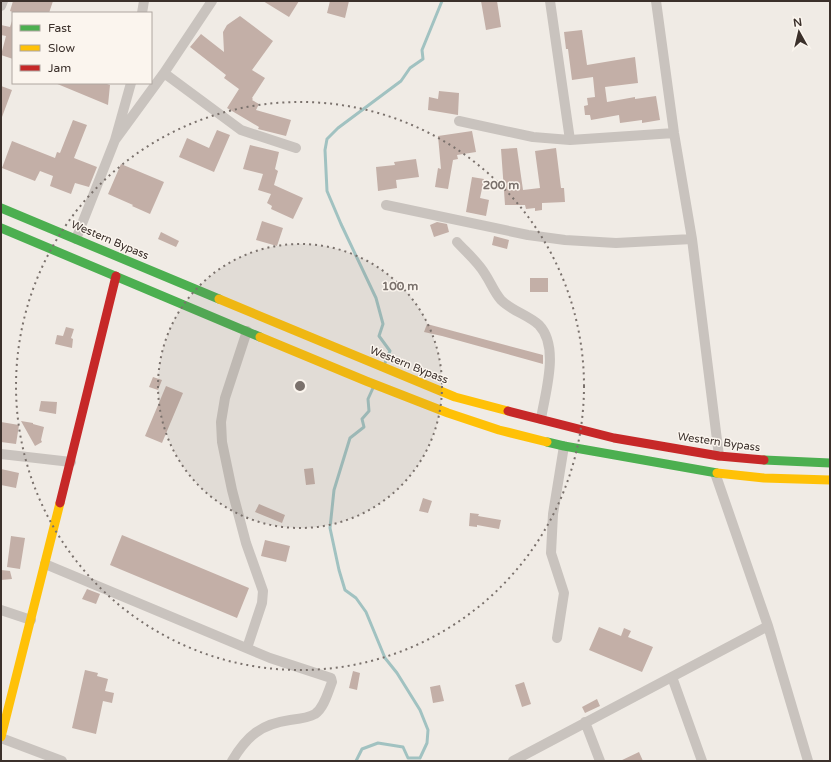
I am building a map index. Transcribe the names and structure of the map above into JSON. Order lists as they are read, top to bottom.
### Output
{
  "streets": {
    "main road": ["Western Bypass"]
  },
  "legend": ["Fast", "Slow", "Jam"],
  "north": "top",
  "rings": ["200 m", "100 m"]
}
